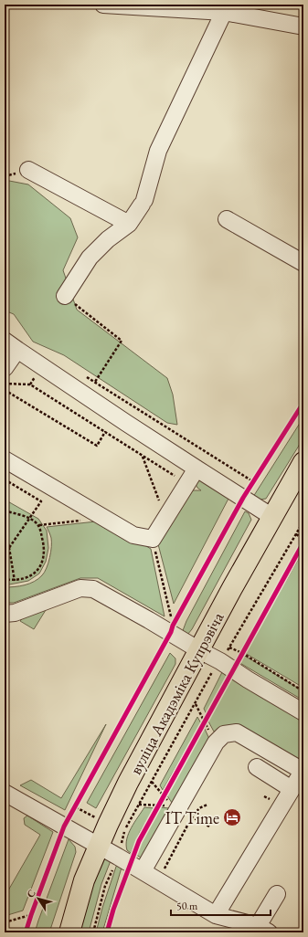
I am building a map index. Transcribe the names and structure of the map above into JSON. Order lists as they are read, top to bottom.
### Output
{
  "streets": {
    "main road": ["вуліца Акадэміка Купрэвіча"]
  },
  "places": {
    "hotel": ["IT Time"]
  },
  "scale_bar": "50 m",
  "north": "top left"
}
